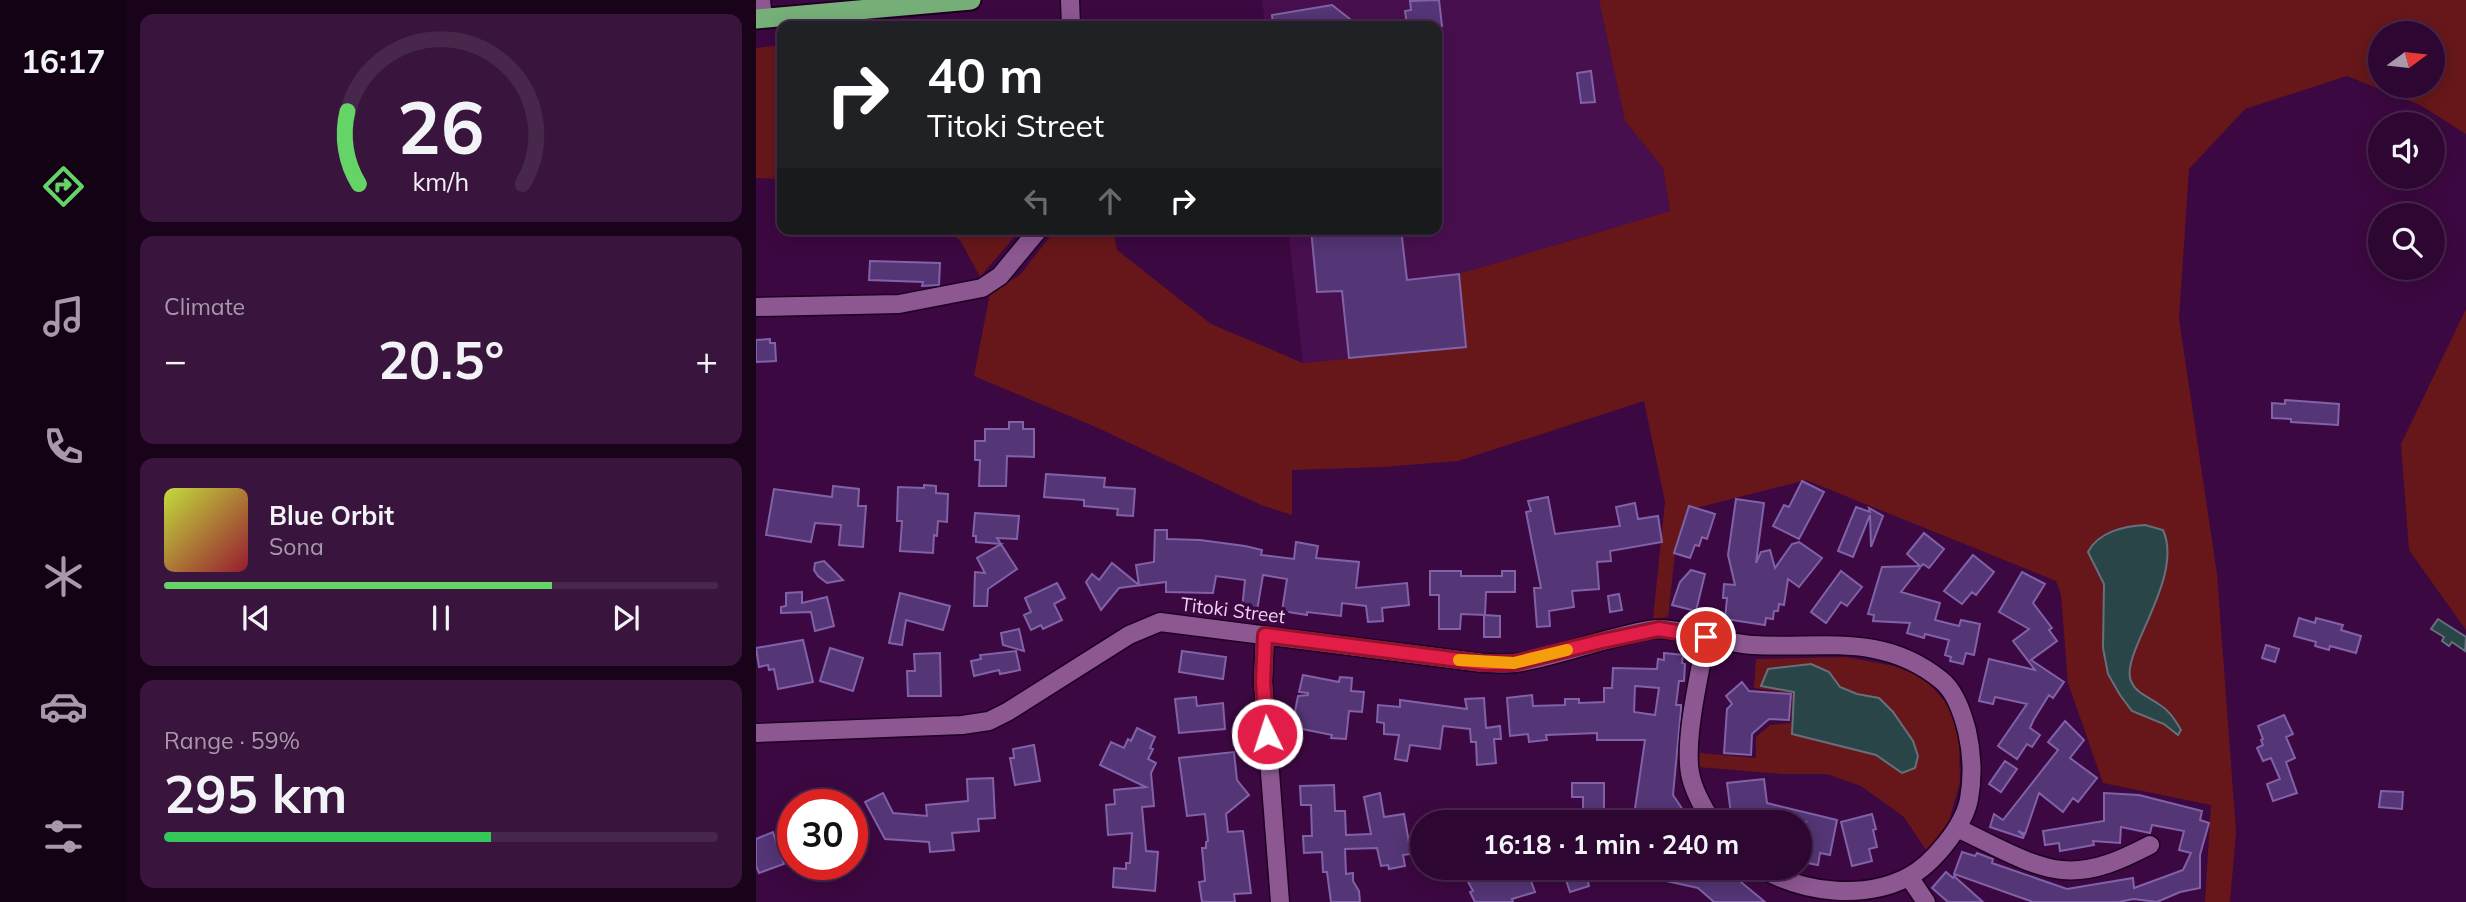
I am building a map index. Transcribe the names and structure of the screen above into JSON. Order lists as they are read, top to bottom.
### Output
{
  "streets": {
    "street": ["Titoki Street"]
  },
  "north": "right",
  "page": {
    "tabs": "16:17",
    "turn": ["40 m", "Titoki Street"],
    "tile": [
      "Climate",
      ["Range · 59%", "295 km"]
    ],
    "heat": ["−", "20.5°", "+"],
    "song": ["Blue Orbit", "Sona"],
    "limit": "30",
    "trip": "16:18 · 1 min · 240 m",
    "gauge": ["26", "km/h"]
  }
}
